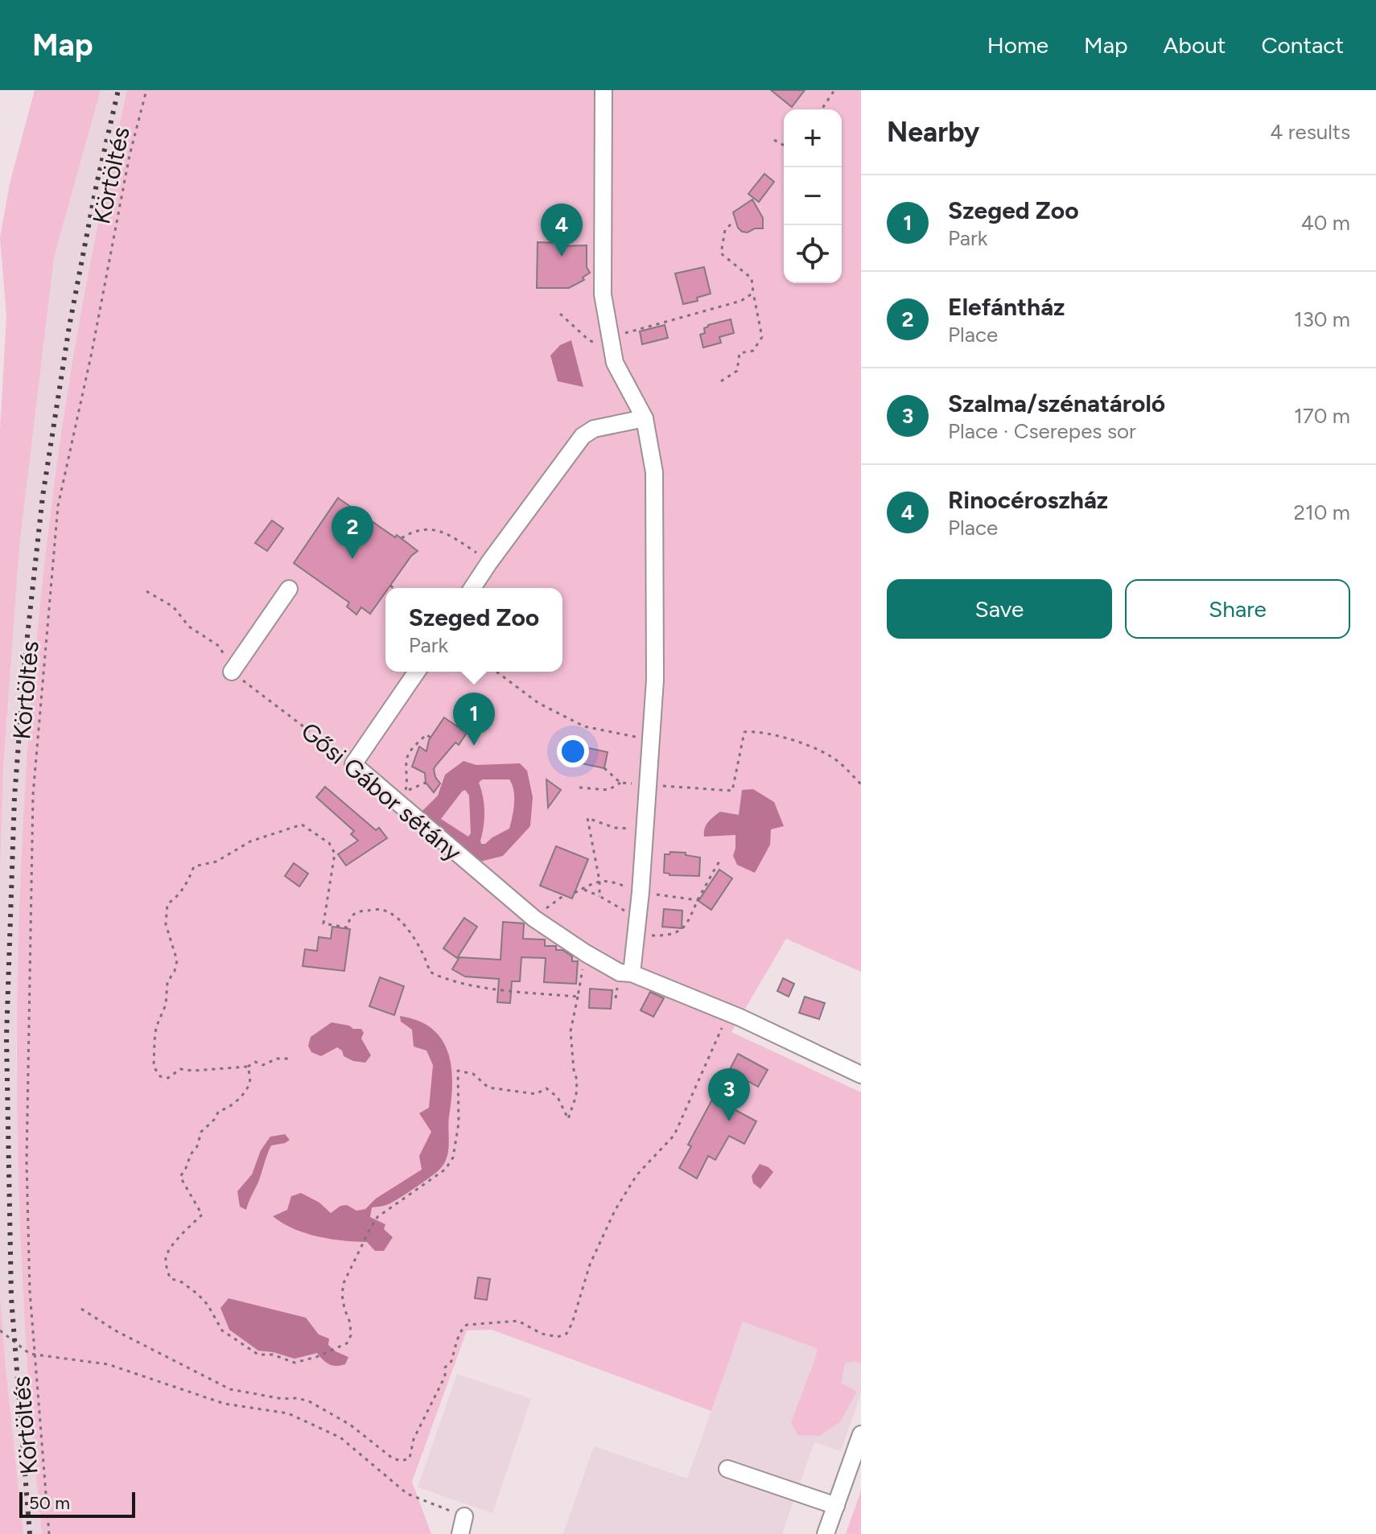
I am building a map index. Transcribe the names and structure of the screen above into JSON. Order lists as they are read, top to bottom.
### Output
{
  "streets": {
    "street": ["Gősi Gábor sétány"],
    "path": ["Körtöltés"]
  },
  "scale_bar": "50 m",
  "page": {
    "header": "Map",
    "nav": [
      "Home",
      "Map",
      "About",
      "Contact"
    ],
    "heading": ["Nearby", "4 results"],
    "map_buttons": ["+", "−"],
    "list": [
      {
        "mark": "1",
        "name": "Szeged Zoo",
        "note": "Park",
        "value": "40 m"
      },
      {
        "mark": "2",
        "name": "Elefántház",
        "note": "Place",
        "value": "130 m"
      },
      {
        "mark": "3",
        "name": "Szalma/szénatároló",
        "note": "Place · Cserepes sor",
        "value": "170 m"
      },
      {
        "mark": "4",
        "name": "Rinocéroszház",
        "note": "Place",
        "value": "210 m"
      }
    ],
    "pins": [
      "4",
      "2",
      "1",
      "3"
    ],
    "buttons": ["Save", "Share"],
    "popup": ["Szeged Zoo", "Park"],
    "scale": "50 m"
  }
}
